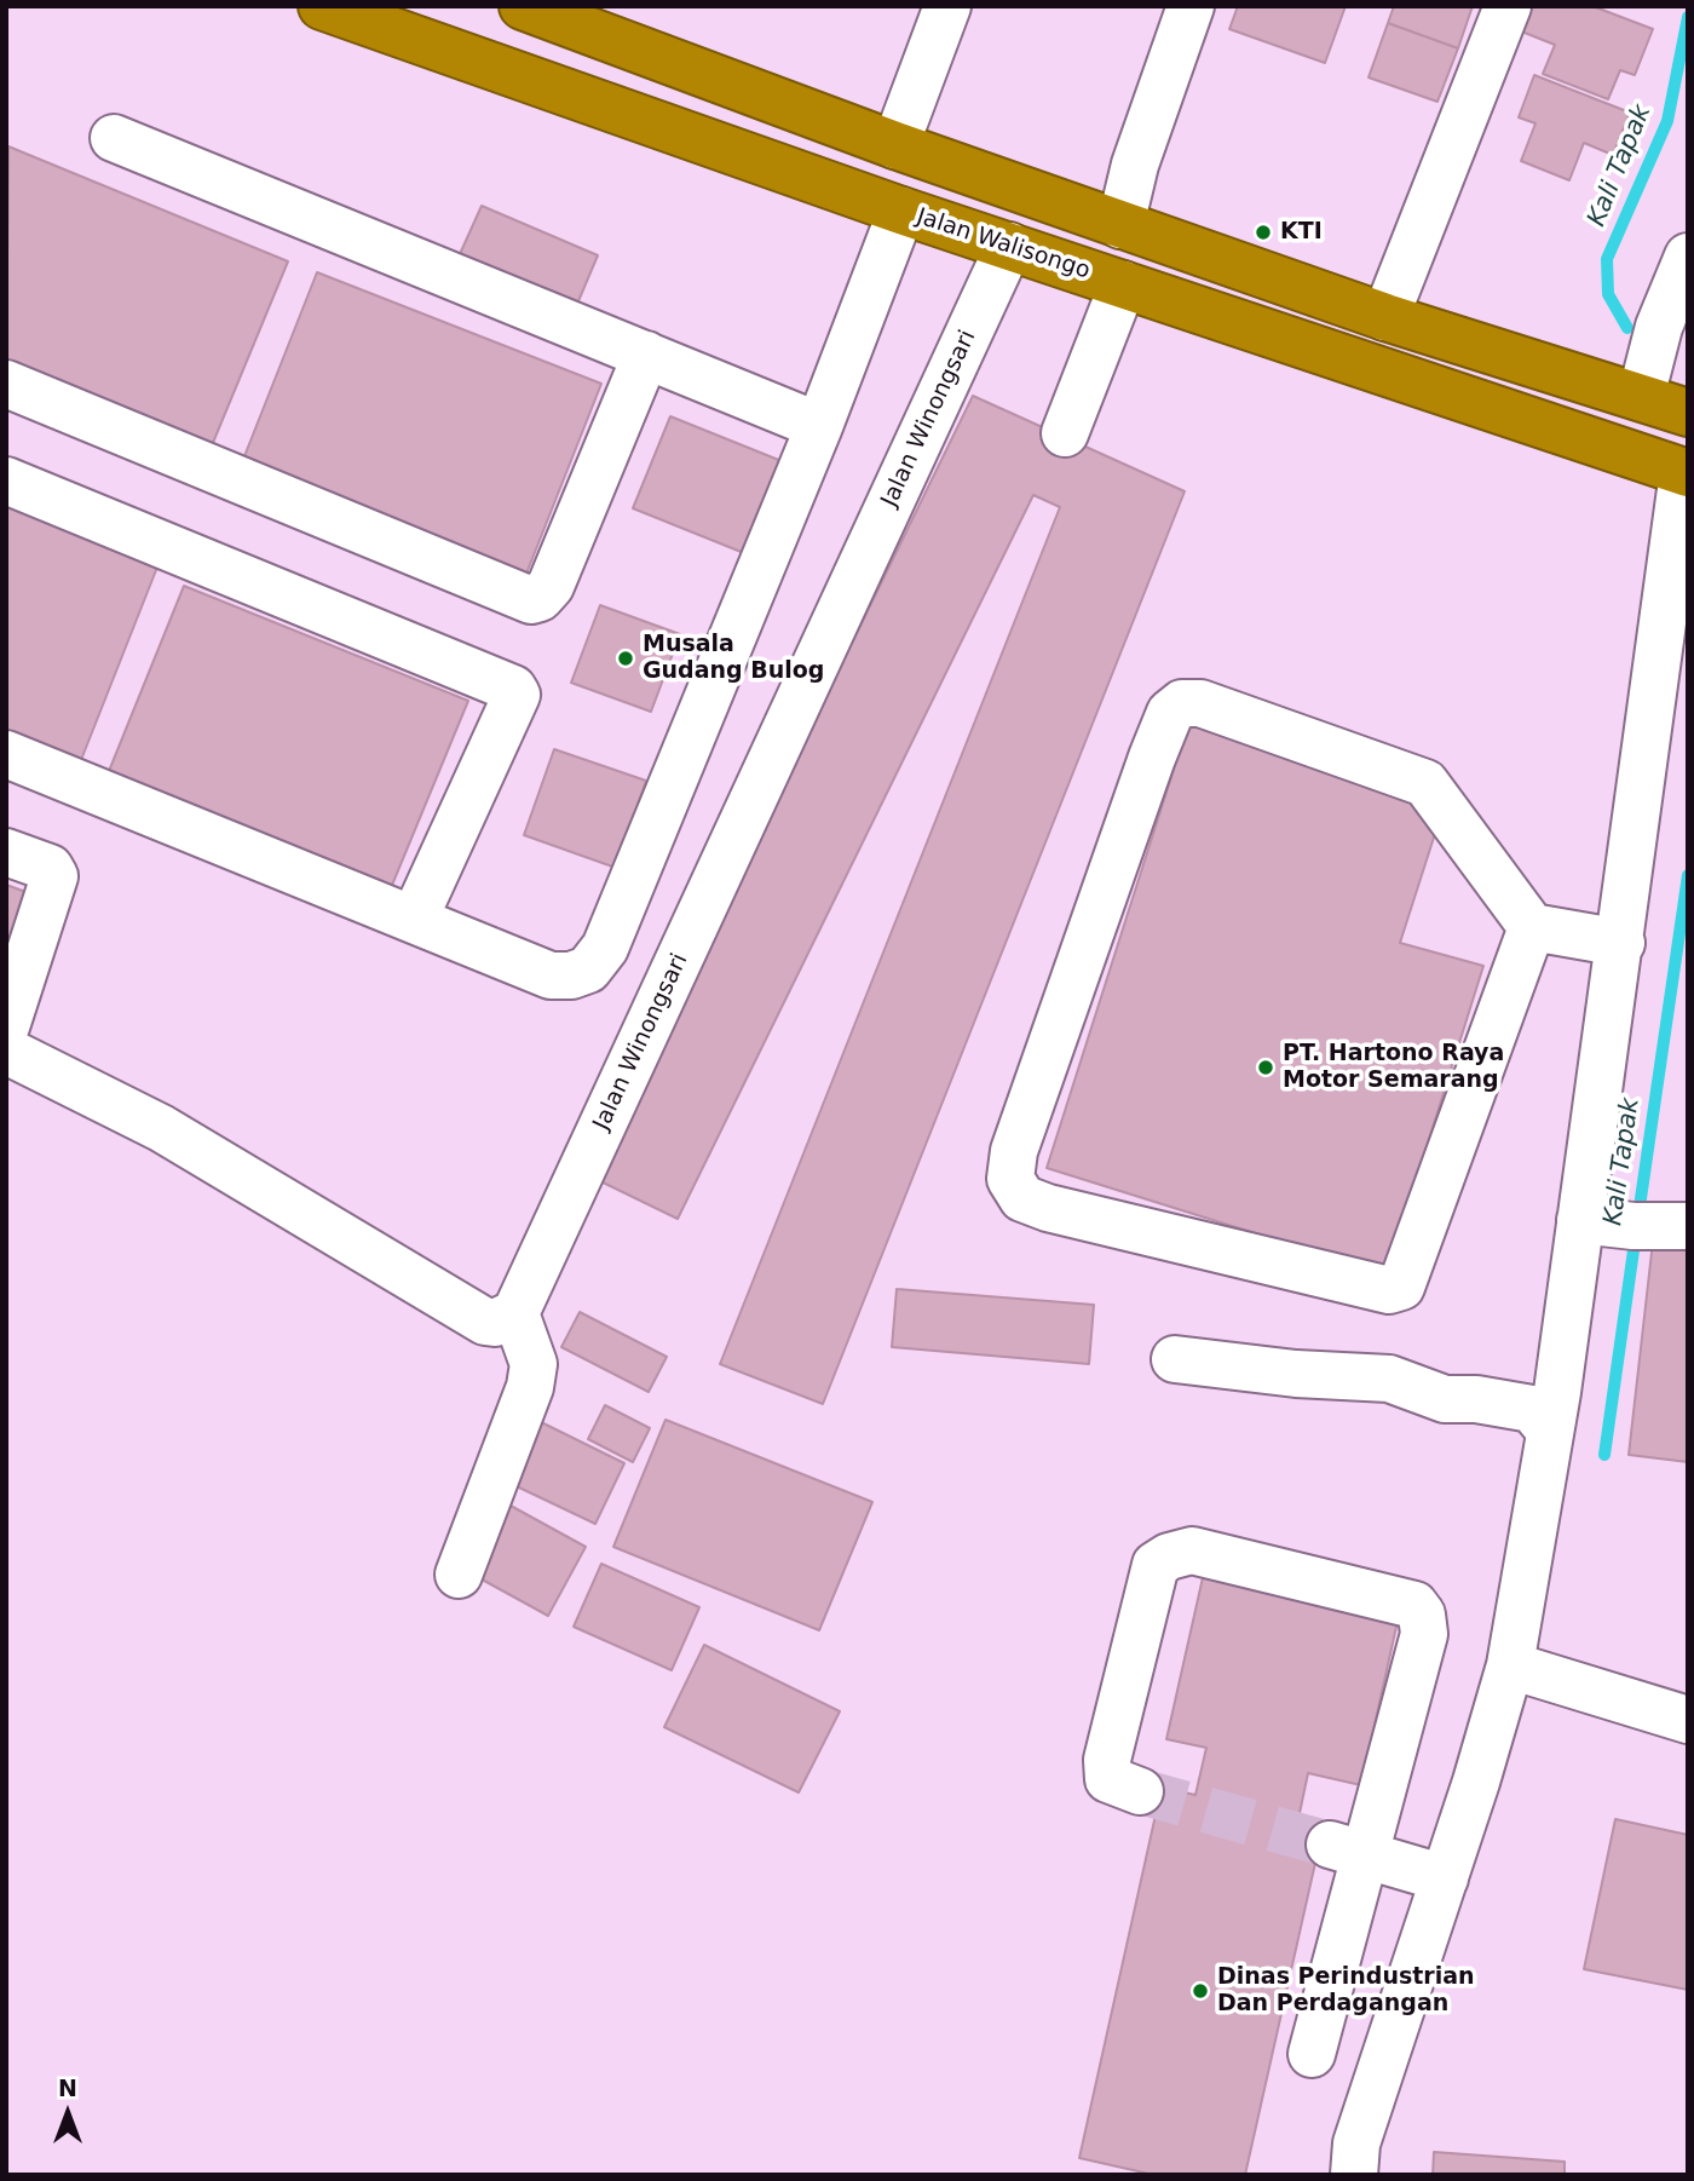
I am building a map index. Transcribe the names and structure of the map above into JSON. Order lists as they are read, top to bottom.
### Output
{
  "streets": {
    "highway": ["Jalan Walisongo"],
    "street": ["Jalan Winongsari"]
  },
  "crossings": [
    ["Jalan Walisongo", "Jalan Winongsari"]
  ],
  "water": ["Kali Tapak"],
  "places": [
    "KTI",
    "Musala Gudang Bulog",
    "PT. Hartono Raya Motor Semarang",
    "Dinas Perindustrian Dan Perdagangan"
  ],
  "north": "top"
}
